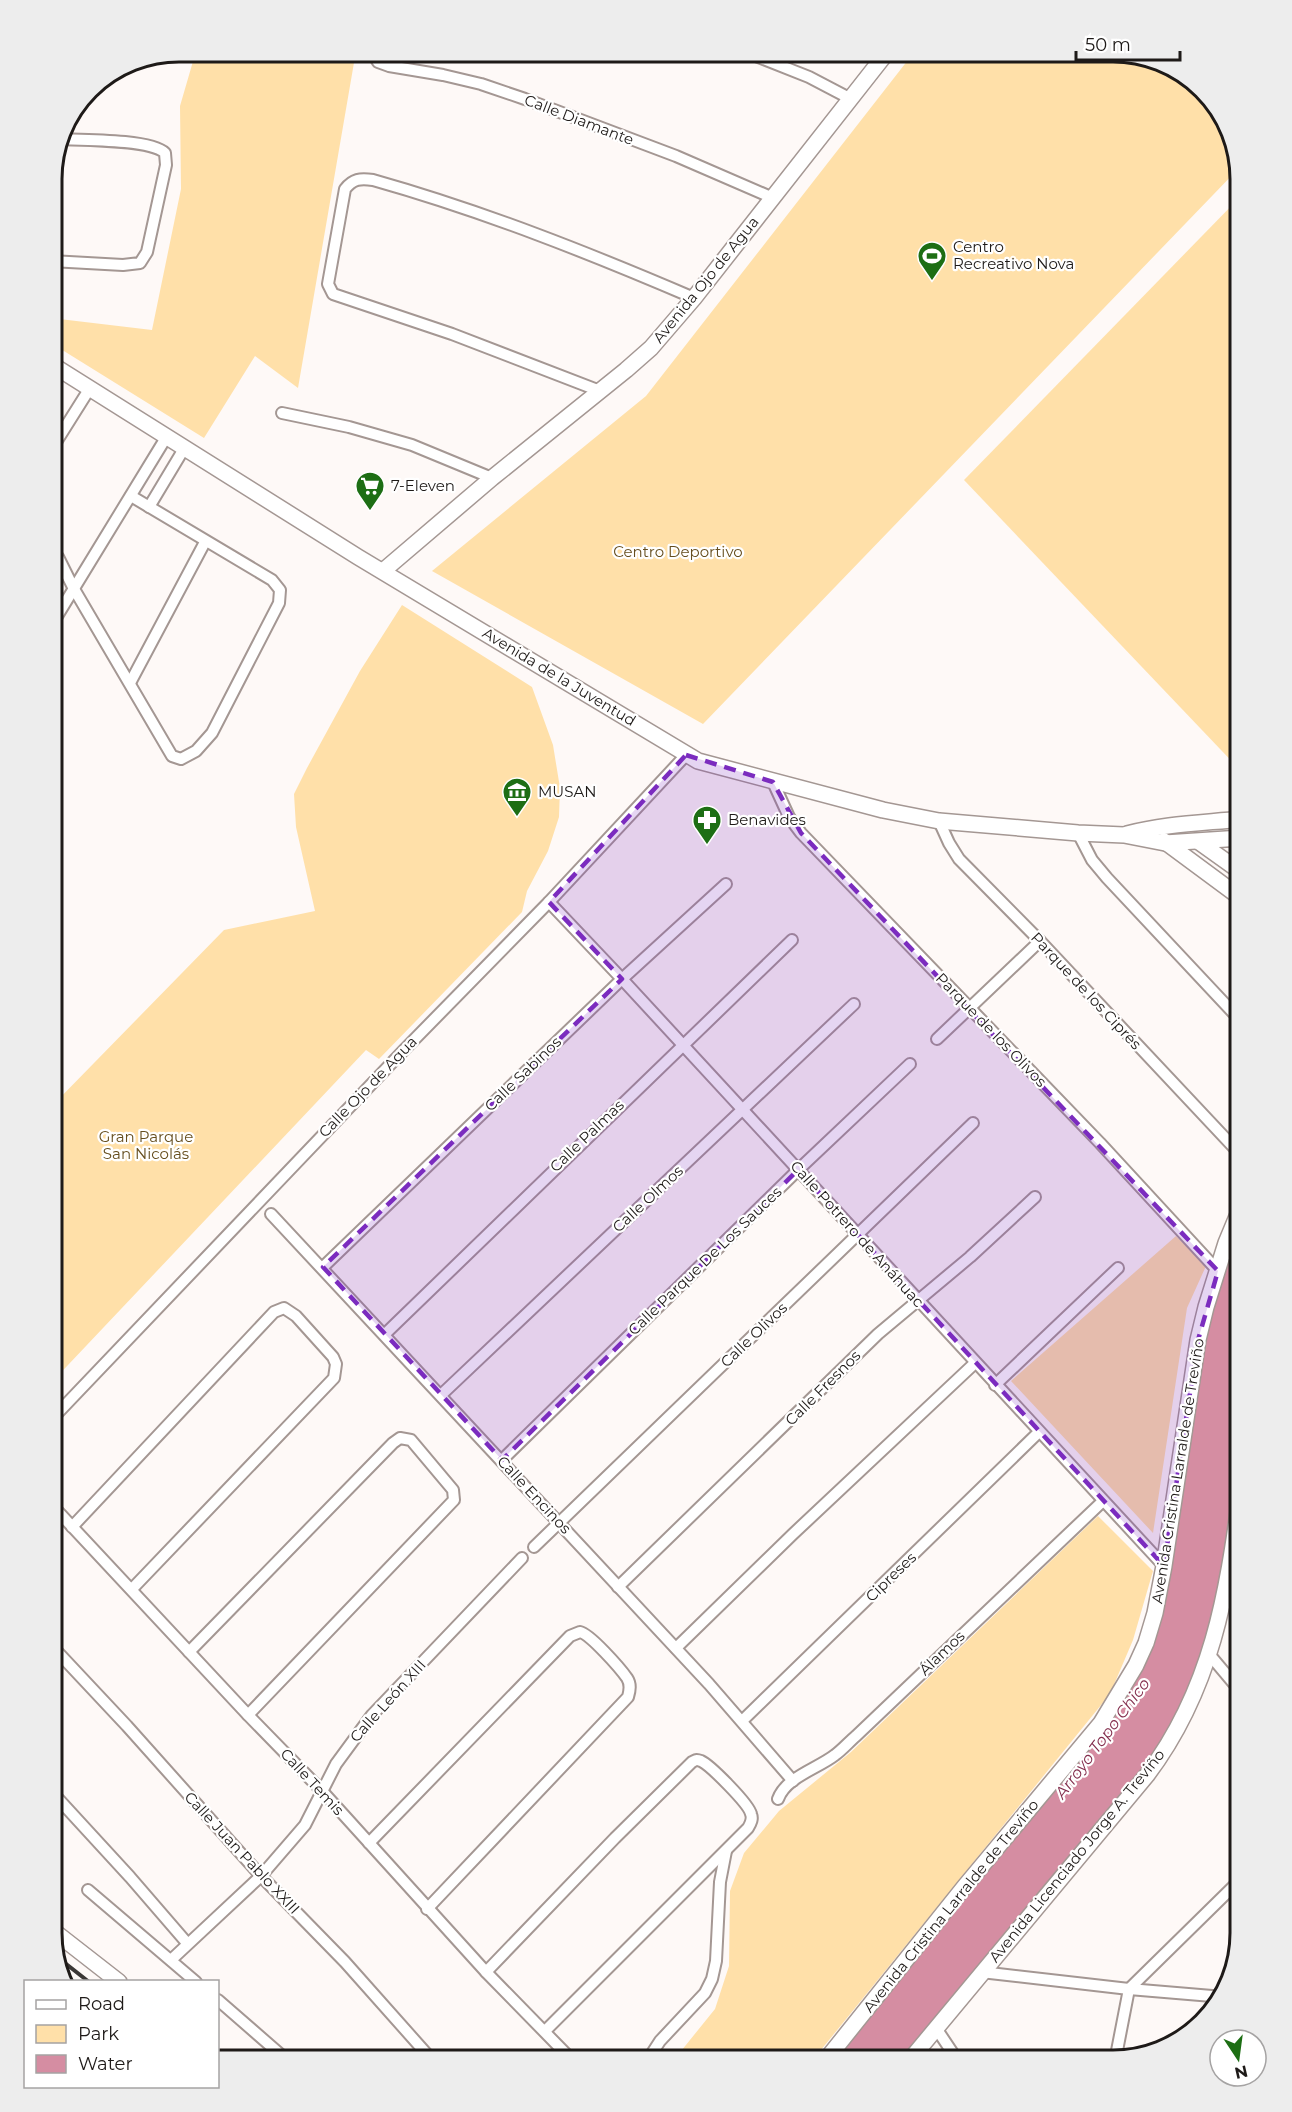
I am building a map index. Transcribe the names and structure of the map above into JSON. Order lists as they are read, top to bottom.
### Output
{
  "streets": {
    "street": [
      "Calle Diamante",
      "Avenida Ojo de Agua",
      "Avenida de la Juventud",
      "Parque de los Ciprés",
      "Parque de los Olivos",
      "Calle Sabinos",
      "Calle Ojo de Agua",
      "Calle Palmas",
      "Calle Olmos",
      "Calle Potrero de Anáhuac",
      "Calle Parque De Los Sauces",
      "Calle Olivos",
      "Calle Fresnos",
      "Avenida Cristina Larralde de Treviño",
      "Calle Encinos",
      "Cipreses",
      "Álamos",
      "Calle León XIII",
      "Calle Temis",
      "Calle Juan Pablo XXIII",
      "Avenida Licenciado Jorge A. Treviño"
    ]
  },
  "crossings": [
    ["Calle Diamante", "Avenida Ojo de Agua"],
    ["Avenida Ojo de Agua", "Avenida de la Juventud"],
    ["Avenida de la Juventud", "Parque de los Ciprés"],
    ["Avenida de la Juventud", "Parque de los Olivos"],
    ["Avenida de la Juventud", "Calle Ojo de Agua"],
    ["Parque de los Olivos", "Avenida Cristina Larralde de Treviño"],
    ["Calle Sabinos", "Calle Potrero de Anáhuac"],
    ["Calle Sabinos", "Calle Encinos"],
    ["Calle Ojo de Agua", "Calle Potrero de Anáhuac"],
    ["Calle Palmas", "Calle Potrero de Anáhuac"],
    ["Calle Palmas", "Calle Encinos"],
    ["Calle Olmos", "Calle Potrero de Anáhuac"],
    ["Calle Olmos", "Calle Encinos"],
    ["Calle Potrero de Anáhuac", "Calle Parque De Los Sauces"],
    ["Calle Potrero de Anáhuac", "Calle Olivos"],
    ["Calle Potrero de Anáhuac", "Calle Fresnos"],
    ["Calle Potrero de Anáhuac", "Avenida Cristina Larralde de Treviño"],
    ["Calle Potrero de Anáhuac", "Cipreses"],
    ["Calle Potrero de Anáhuac", "Álamos"],
    ["Calle Parque De Los Sauces", "Calle Encinos"],
    ["Calle Olivos", "Calle Encinos"],
    ["Calle Fresnos", "Calle Encinos"],
    ["Calle Encinos", "Cipreses"],
    ["Calle Encinos", "Álamos"],
    ["Calle León XIII", "Calle Temis"],
    ["Calle León XIII", "Calle Juan Pablo XXIII"]
  ],
  "water": ["Arroyo Topo Chico"],
  "parks": ["Centro Deportivo", "Gran Parque San Nicolás"],
  "places": {
    "sports": ["Centro Recreativo Nova"],
    "supermarket": ["7-Eleven"],
    "museum": ["MUSAN"],
    "pharmacy": ["Benavides"]
  },
  "legend": ["Road", "Park", "Water"],
  "scale_bar": "50 m",
  "north": "bottom"
}
